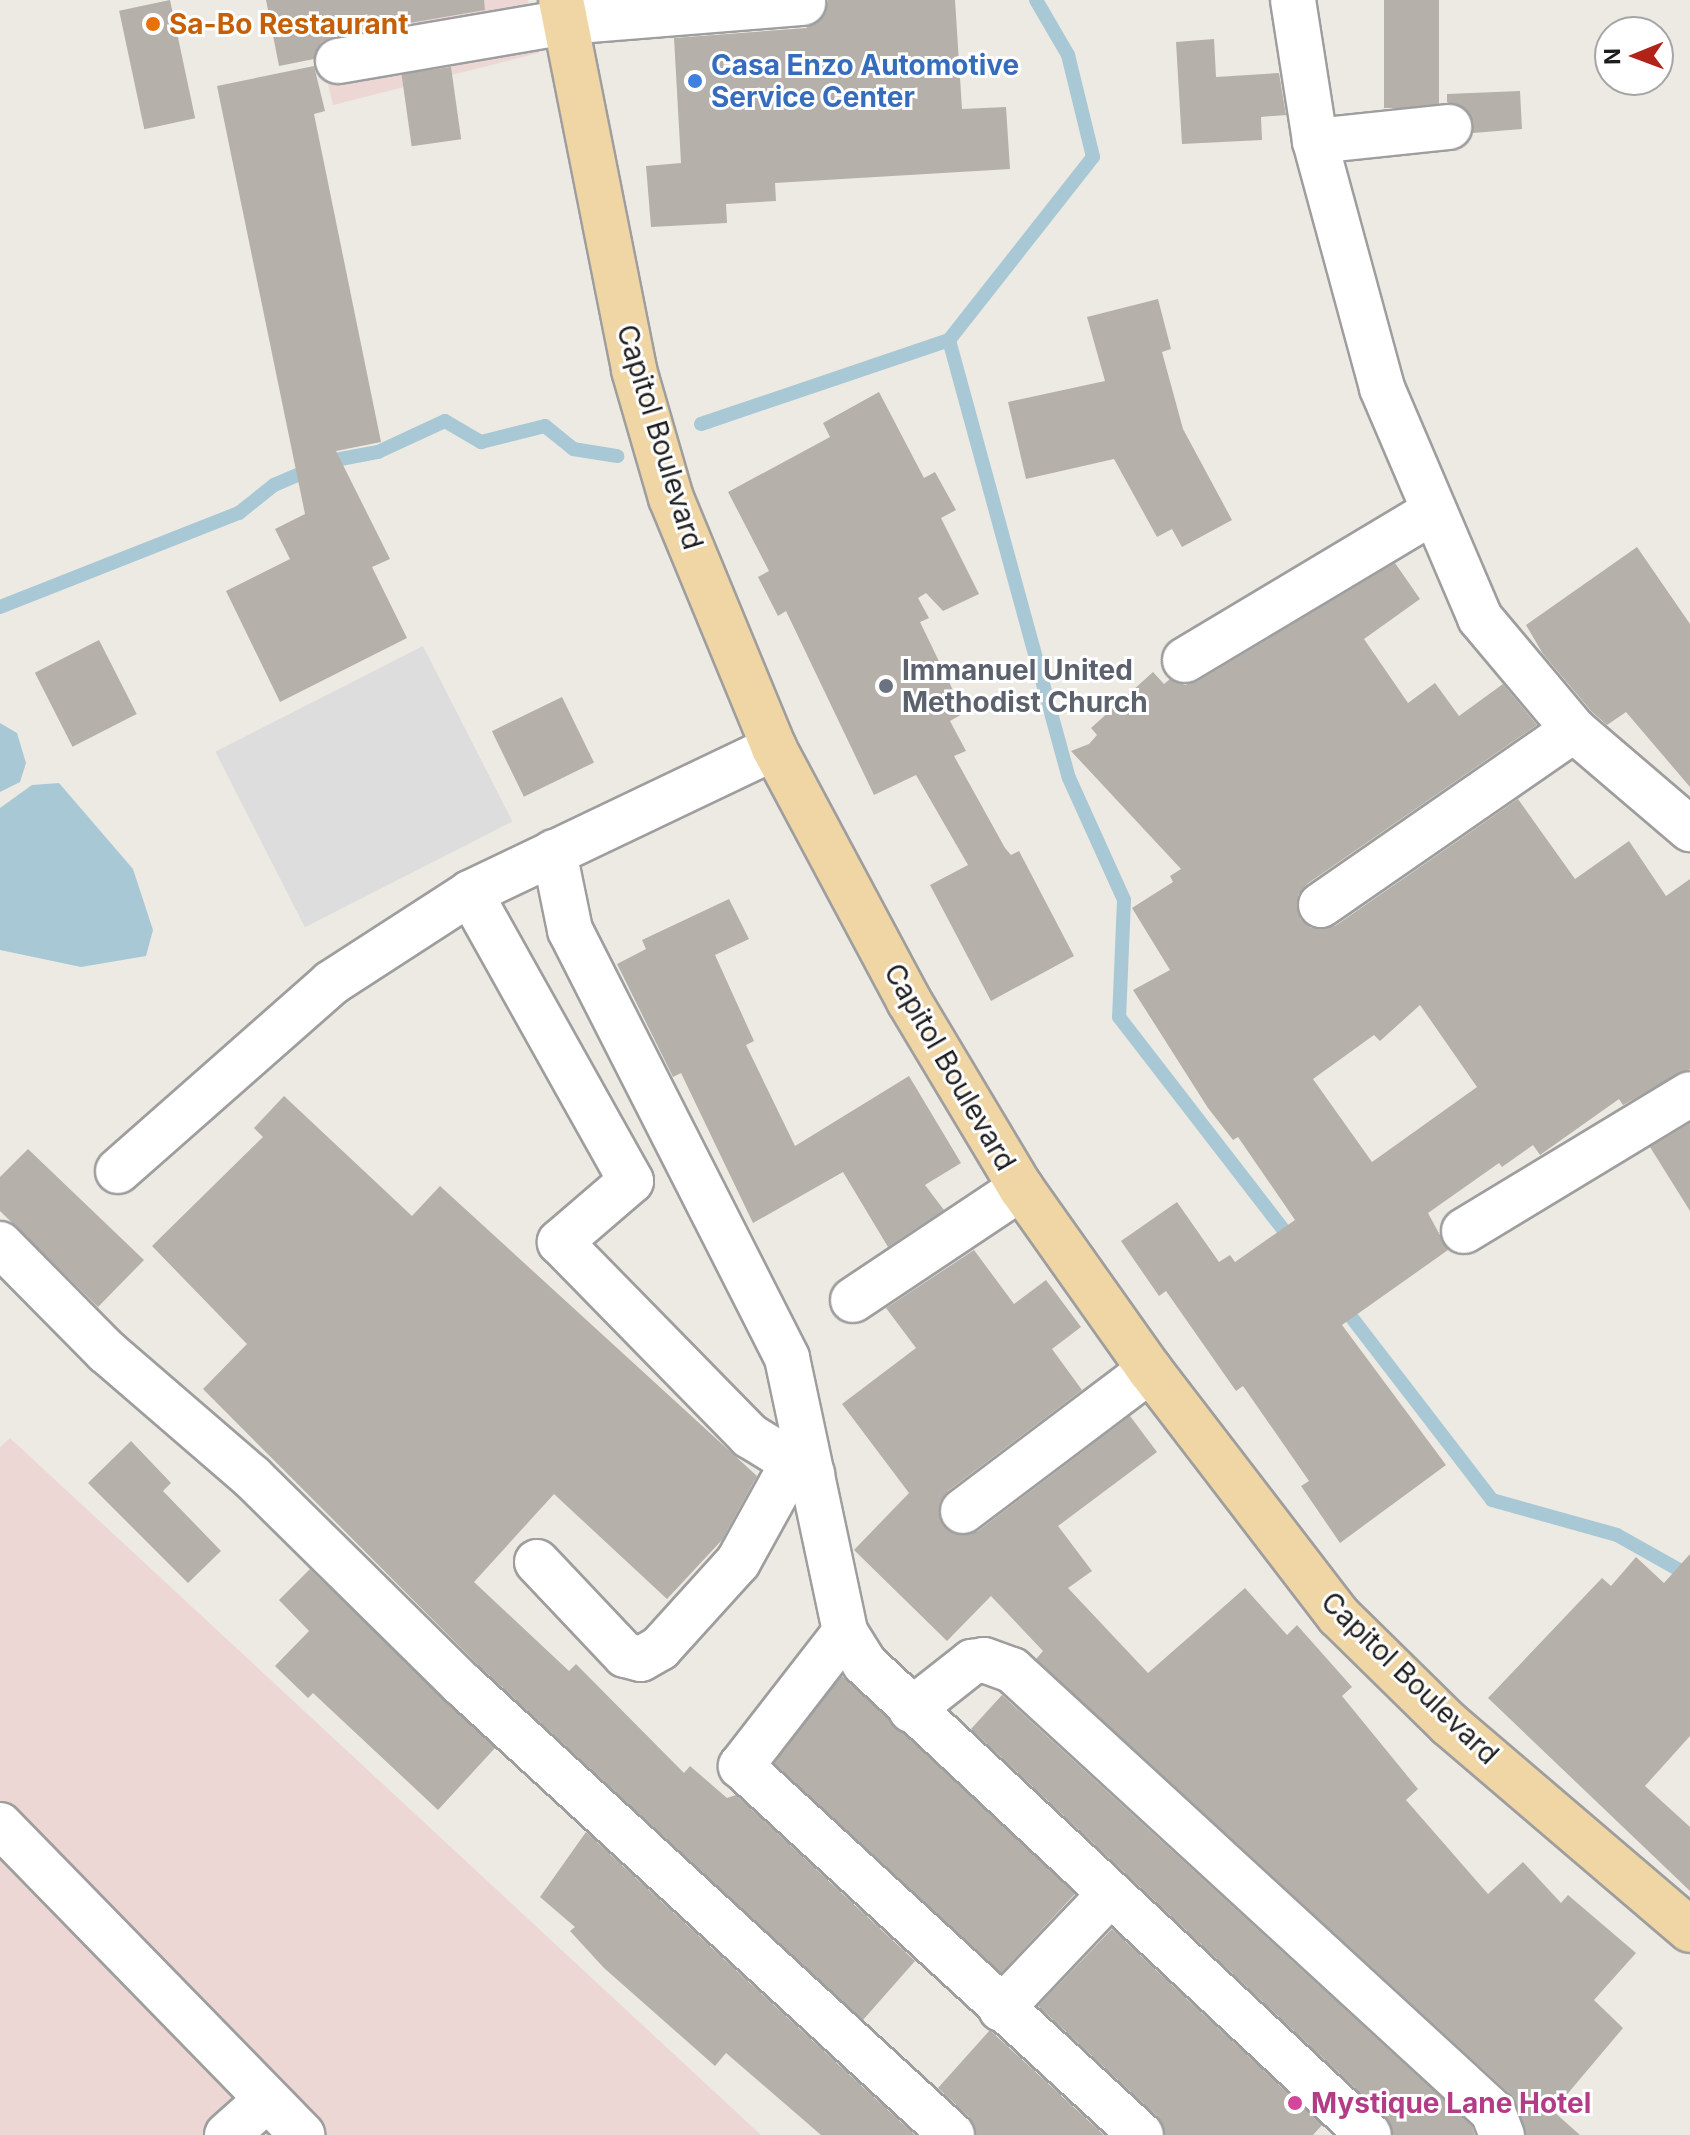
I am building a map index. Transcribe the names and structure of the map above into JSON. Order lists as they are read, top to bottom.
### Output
{
  "streets": {
    "main road": ["Capitol Boulevard"]
  },
  "places": [
    "Sa-Bo Restaurant",
    "Casa Enzo Automotive Service Center",
    "Immanuel United Methodist Church",
    "Mystique Lane Hotel"
  ],
  "north": "left"
}
